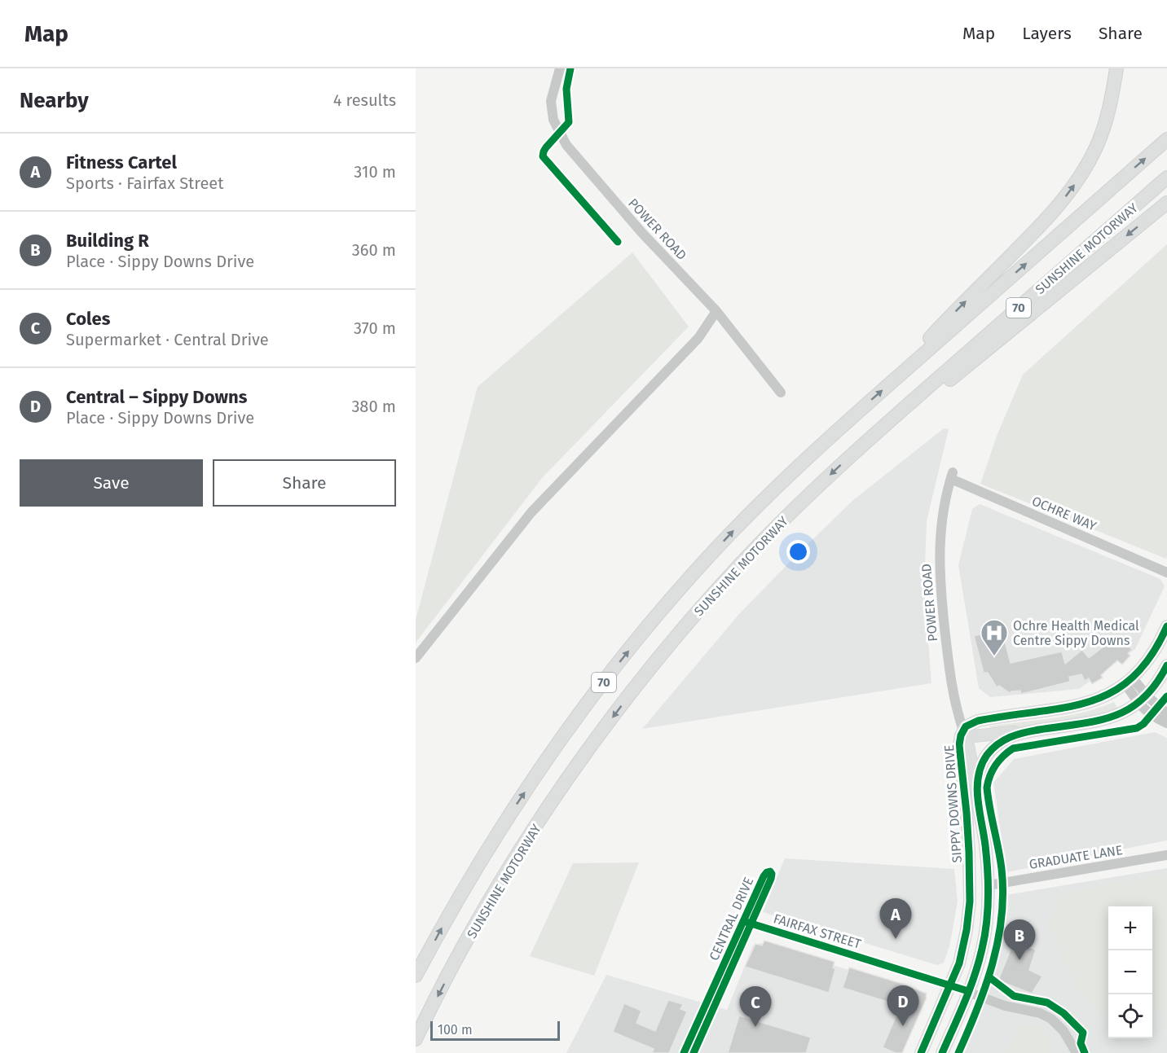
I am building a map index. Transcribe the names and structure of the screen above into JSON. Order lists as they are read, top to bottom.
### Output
{
  "streets": {
    "highway": ["SUNSHINE MOTORWAY", "70"],
    "main road": ["SIPPY DOWNS DRIVE"],
    "street": [
      "POWER ROAD",
      "OCHRE WAY",
      "GRADUATE LANE",
      "CENTRAL DRIVE",
      "FAIRFAX STREET"
    ]
  },
  "crossings": [
    ["POWER ROAD", "OCHRE WAY"],
    ["POWER ROAD", "SIPPY DOWNS DRIVE"],
    ["SIPPY DOWNS DRIVE", "GRADUATE LANE"],
    ["SIPPY DOWNS DRIVE", "FAIRFAX STREET"],
    ["CENTRAL DRIVE", "FAIRFAX STREET"]
  ],
  "places": {
    "hospital": ["Ochre Health Medical Centre Sippy Downs"]
  },
  "scale_bar": "100 m",
  "page": {
    "header": "Map",
    "nav": ["Map", "Layers", "Share"],
    "heading": ["Nearby", "4 results"],
    "list": [
      {
        "mark": "A",
        "name": "Fitness Cartel",
        "note": "Sports · Fairfax Street",
        "value": "310 m"
      },
      {
        "mark": "B",
        "name": "Building R",
        "note": "Place · Sippy Downs Drive",
        "value": "360 m"
      },
      {
        "mark": "C",
        "name": "Coles",
        "note": "Supermarket · Central Drive",
        "value": "370 m"
      },
      {
        "mark": "D",
        "name": "Central – Sippy Downs",
        "note": "Place · Sippy Downs Drive",
        "value": "380 m"
      }
    ],
    "buttons": ["Save", "Share"],
    "pins": [
      "A",
      "B",
      "D",
      "C"
    ],
    "map_buttons": ["+", "−"],
    "scale": "100 m"
  }
}
